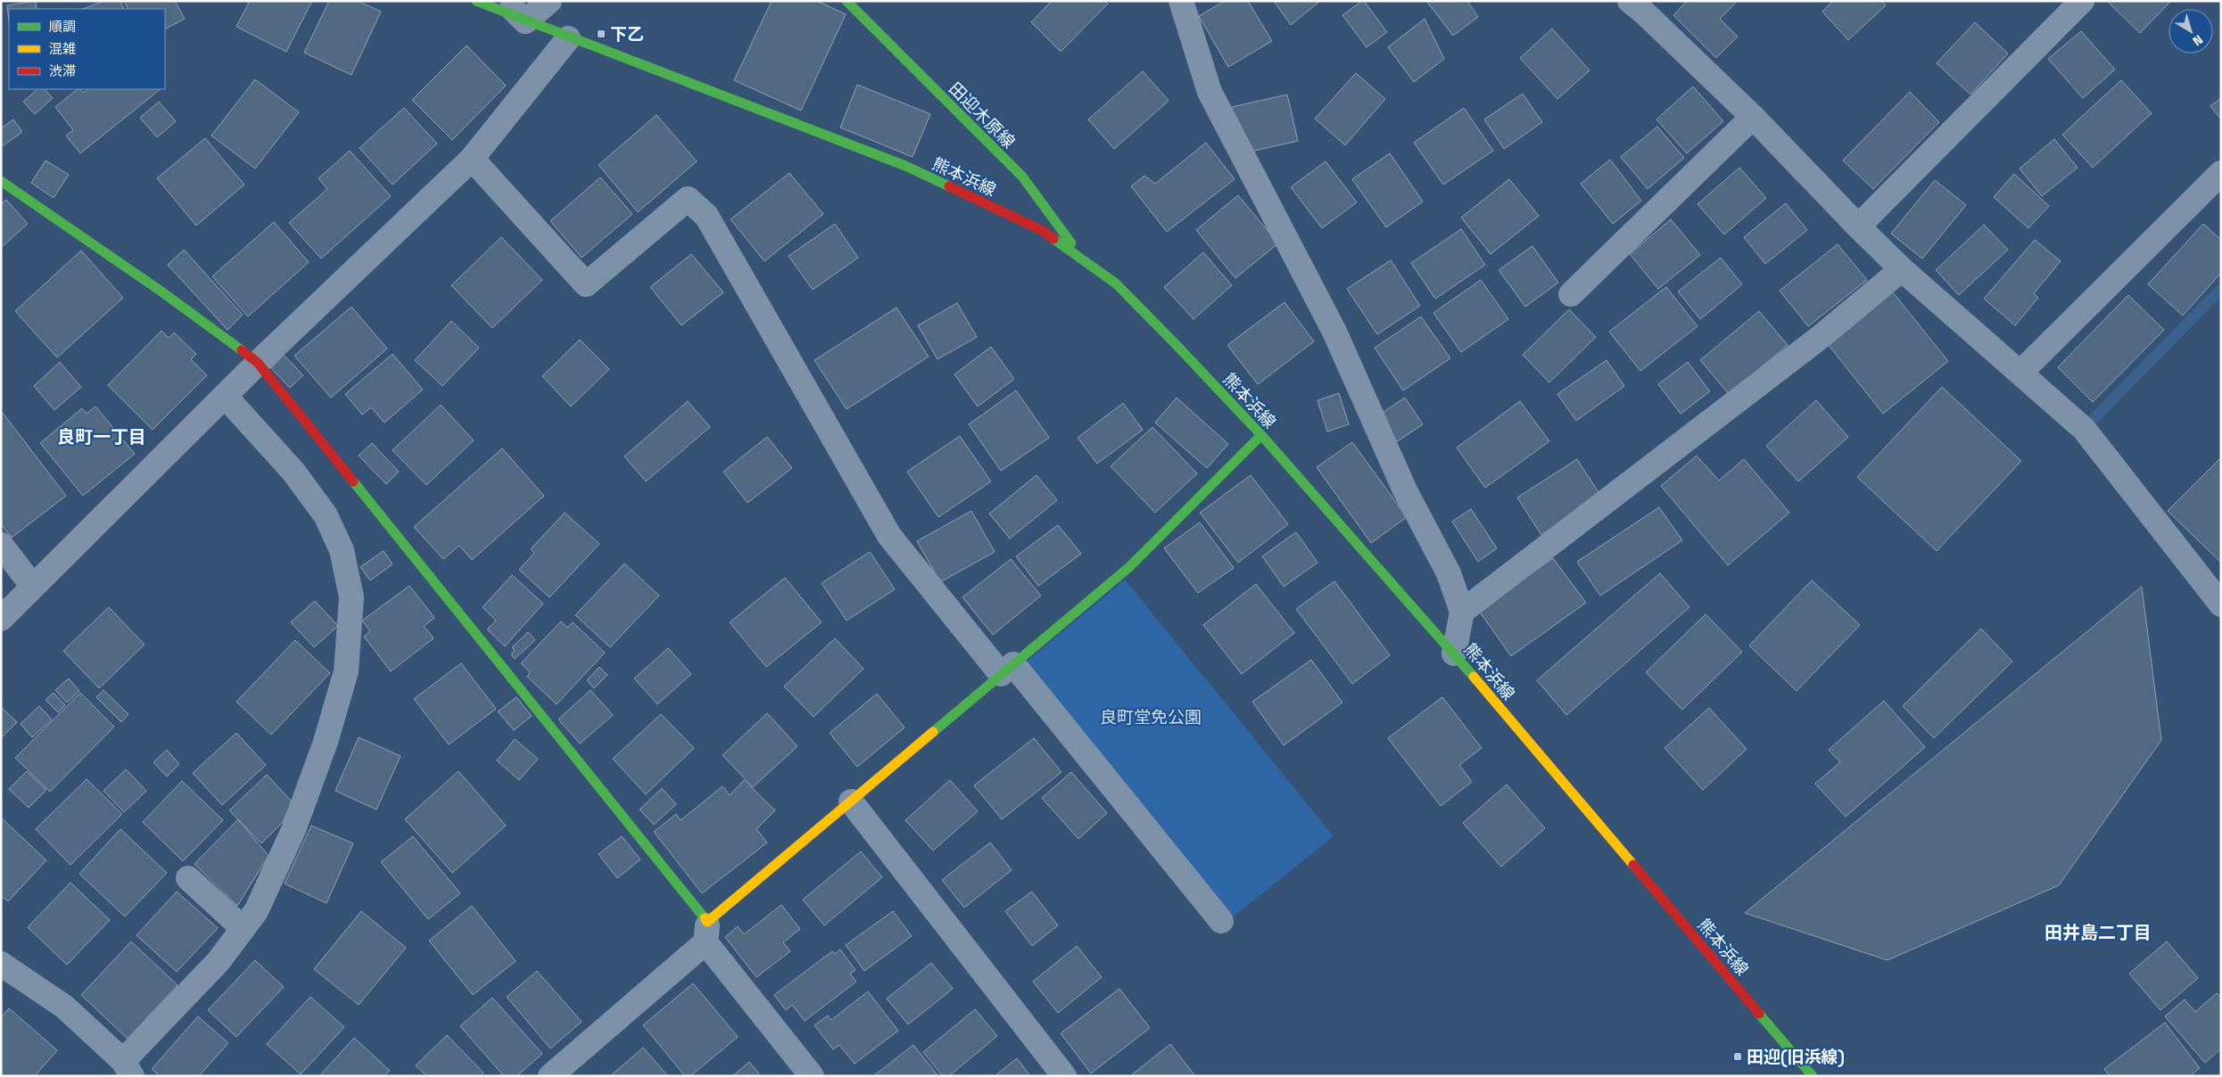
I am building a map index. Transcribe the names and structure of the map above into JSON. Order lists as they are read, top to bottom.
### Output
{
  "streets": {
    "main road": ["田迎木原線", "熊本浜線"]
  },
  "crossings": [
    ["田迎木原線", "熊本浜線"]
  ],
  "districts": ["良町一丁目", "田井島二丁目"],
  "parks": ["良町堂免公園"],
  "places": {
    "transit": ["下乙", "田迎(旧浜線)"]
  },
  "legend": ["順調", "混雑", "渋滞"],
  "north": "bottom right"
}
